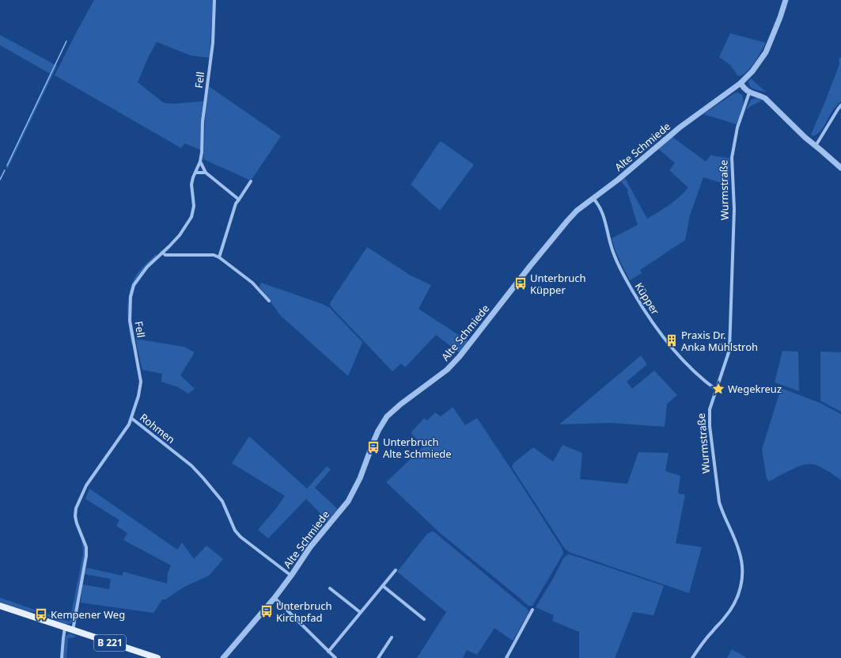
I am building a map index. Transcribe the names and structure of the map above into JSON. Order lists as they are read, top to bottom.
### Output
{
  "streets": {
    "main road": ["B 221"],
    "street": [
      "Fell",
      "Alte Schmiede",
      "Wurmstraße",
      "Küpper",
      "Rohmen"
    ]
  },
  "crossings": [
    ["Fell", "Rohmen"],
    ["Alte Schmiede", "Küpper"],
    ["Alte Schmiede", "Rohmen"],
    ["Wurmstraße", "Küpper"],
    ["Rohmen", "B 221"]
  ],
  "places": {
    "bus stop": [
      "Unterbruch Küpper",
      "Unterbruch Alte Schmiede",
      "Unterbruch Kirchpfad",
      "Kempener Weg"
    ],
    "building": ["Praxis Dr. Anka Mühlstroh"],
    "place": ["Wegekreuz"]
  }
}
